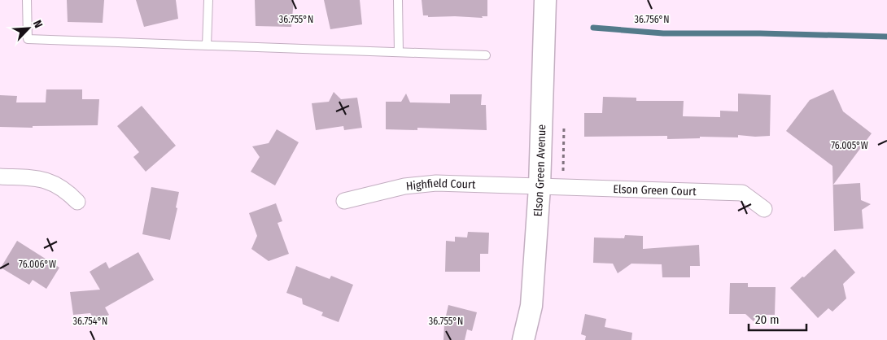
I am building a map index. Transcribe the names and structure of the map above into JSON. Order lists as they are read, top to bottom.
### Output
{
  "streets": {
    "street": ["Elson Green Avenue", "Highfield Court", "Elson Green Court"]
  },
  "crossings": [
    ["Elson Green Avenue", "Highfield Court"],
    ["Elson Green Avenue", "Elson Green Court"],
    ["Highfield Court", "Elson Green Court"]
  ],
  "scale_bar": "20 m",
  "north": "top right",
  "coordinates": [
    "36.755°N",
    "36.756°N",
    "76.005°W",
    "76.006°W",
    "36.754°N"
  ]
}
